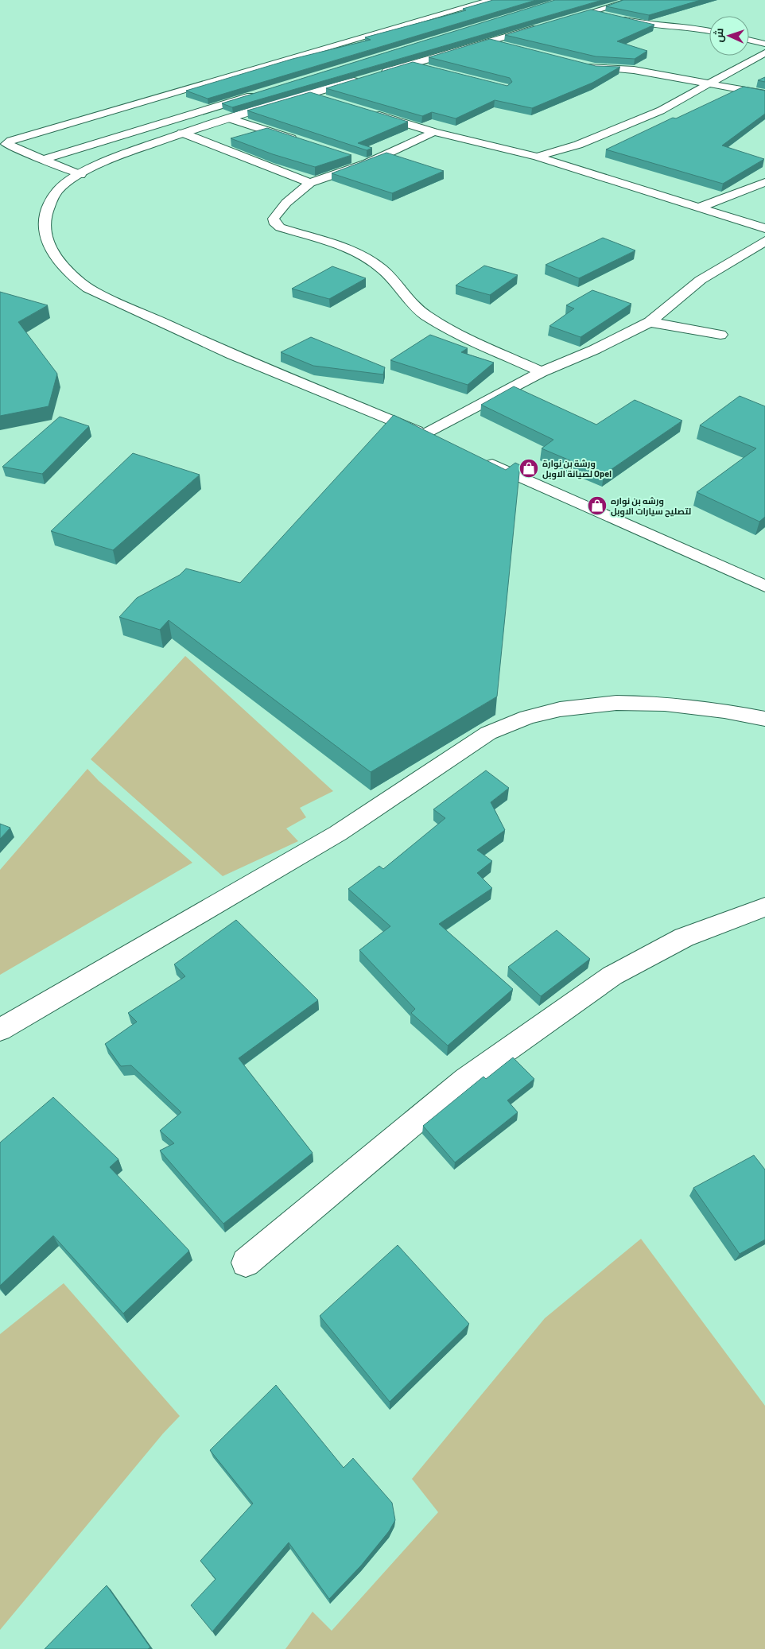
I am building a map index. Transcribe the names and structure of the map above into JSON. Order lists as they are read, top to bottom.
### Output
{
  "places": {
    "shop": ["ورشة بن نوارة لصيانة الاوبل Opel", "ورشه بن نواره لتصليح سيارات الاوبل"]
  },
  "north": "left"
}
